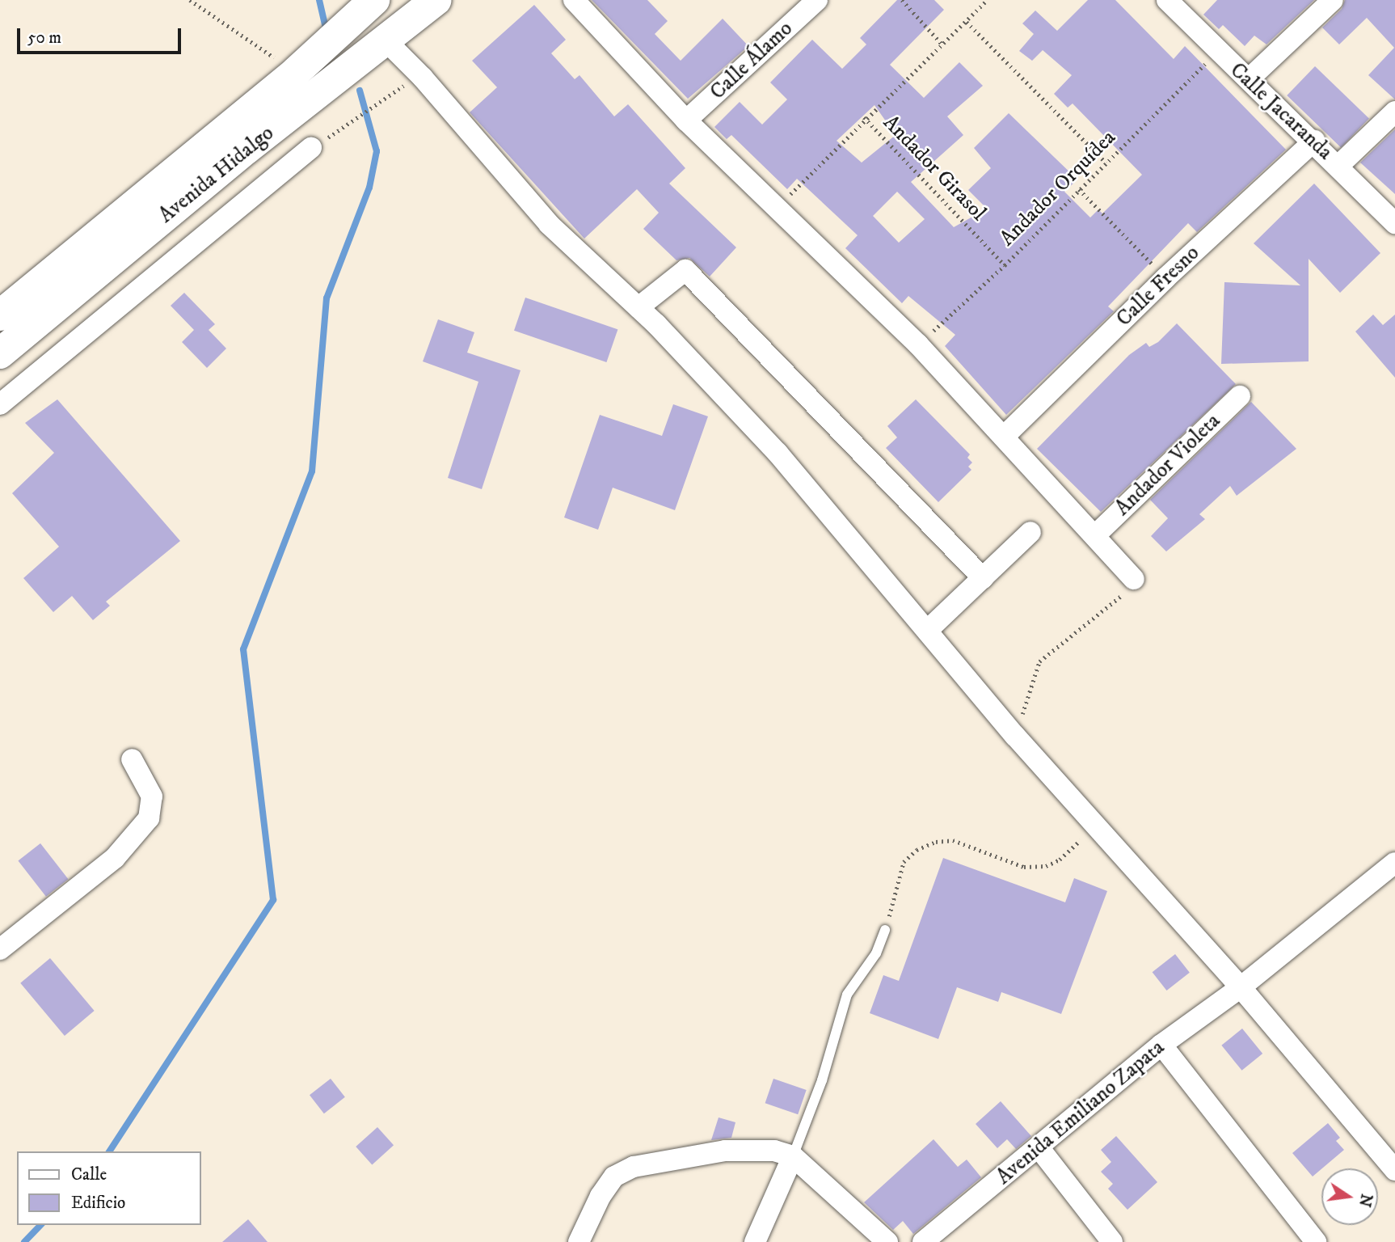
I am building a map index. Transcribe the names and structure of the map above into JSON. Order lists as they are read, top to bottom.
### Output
{
  "streets": {
    "main road": ["Avenida Hidalgo"],
    "street": [
      "Calle Álamo",
      "Calle Jacaranda",
      "Calle Fresno",
      "Andador Violeta",
      "Avenida Emiliano Zapata"
    ],
    "path": ["Andador Girasol", "Andador Orquídea"]
  },
  "crossings": [
    ["Calle Jacaranda", "Andador Orquídea"],
    ["Calle Jacaranda", "Calle Fresno"],
    ["Andador Girasol", "Andador Orquídea"]
  ],
  "legend": ["Calle", "Edificio"],
  "scale_bar": "50 m",
  "north": "right"
}
